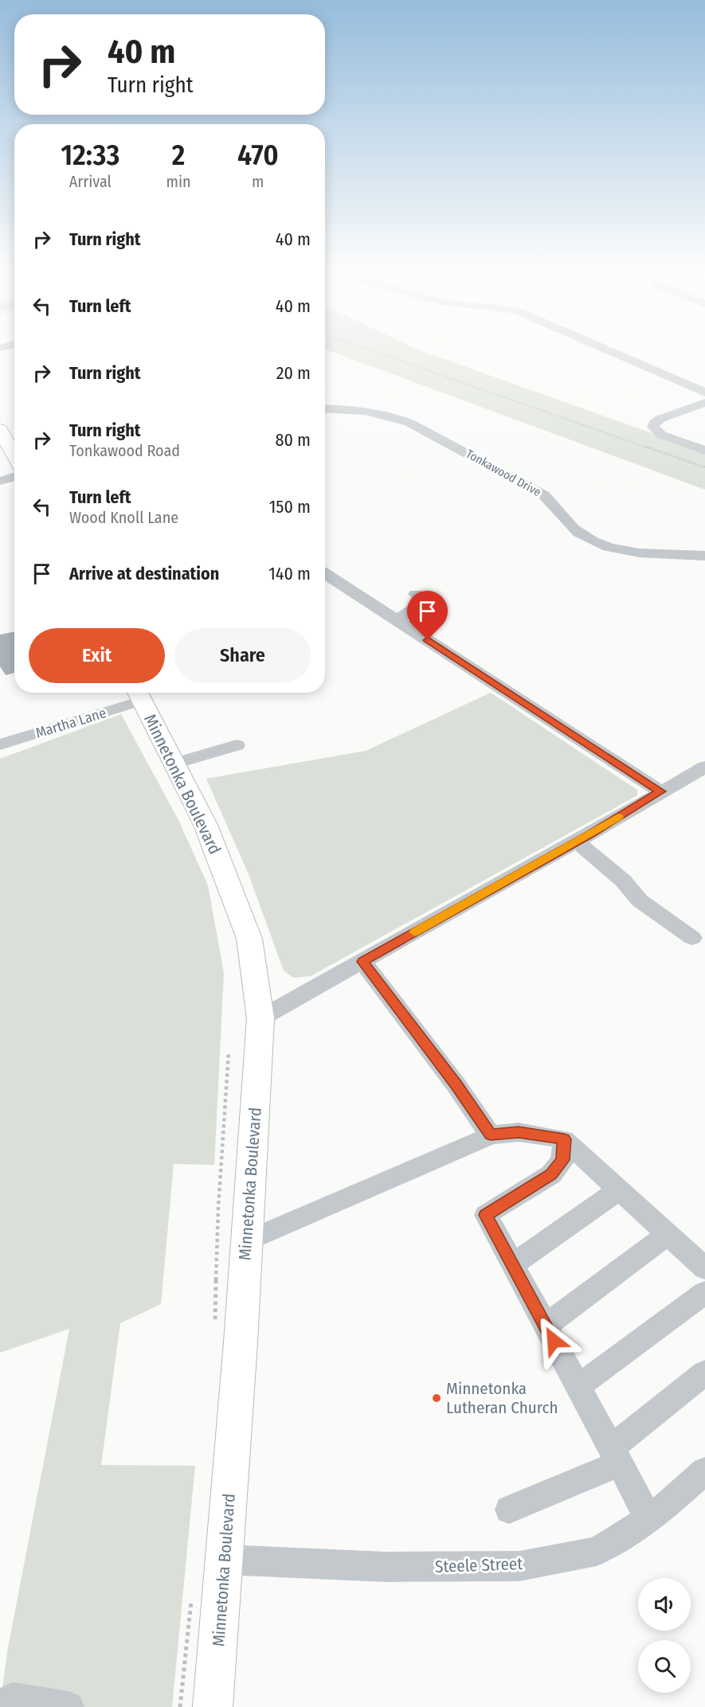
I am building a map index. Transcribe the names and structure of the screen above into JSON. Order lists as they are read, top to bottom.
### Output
{
  "streets": {
    "main road": ["Minnetonka Boulevard"],
    "street": ["Tonkawood Drive", "Martha Lane", "Steele Street"]
  },
  "crossings": [
    ["Martha Lane", "Minnetonka Boulevard"],
    ["Minnetonka Boulevard", "Steele Street"]
  ],
  "places": ["Minnetonka Lutheran Church"],
  "page": {
    "turn": ["40 m", "Turn right"],
    "eta": [
      "12:33",
      "Arrival",
      "2",
      "min",
      "470",
      "m"
    ],
    "list": [
      {
        "name": "Turn right",
        "value": "40 m"
      },
      {
        "name": "Turn left",
        "value": "40 m"
      },
      {
        "name": "Turn right",
        "value": "20 m"
      },
      {
        "name": "Turn right",
        "note": "Tonkawood Road",
        "value": "80 m"
      },
      {
        "name": "Turn left",
        "note": "Wood Knoll Lane",
        "value": "150 m"
      },
      {
        "name": "Arrive at destination",
        "value": "140 m"
      }
    ],
    "buttons": ["Exit", "Share"]
  }
}
